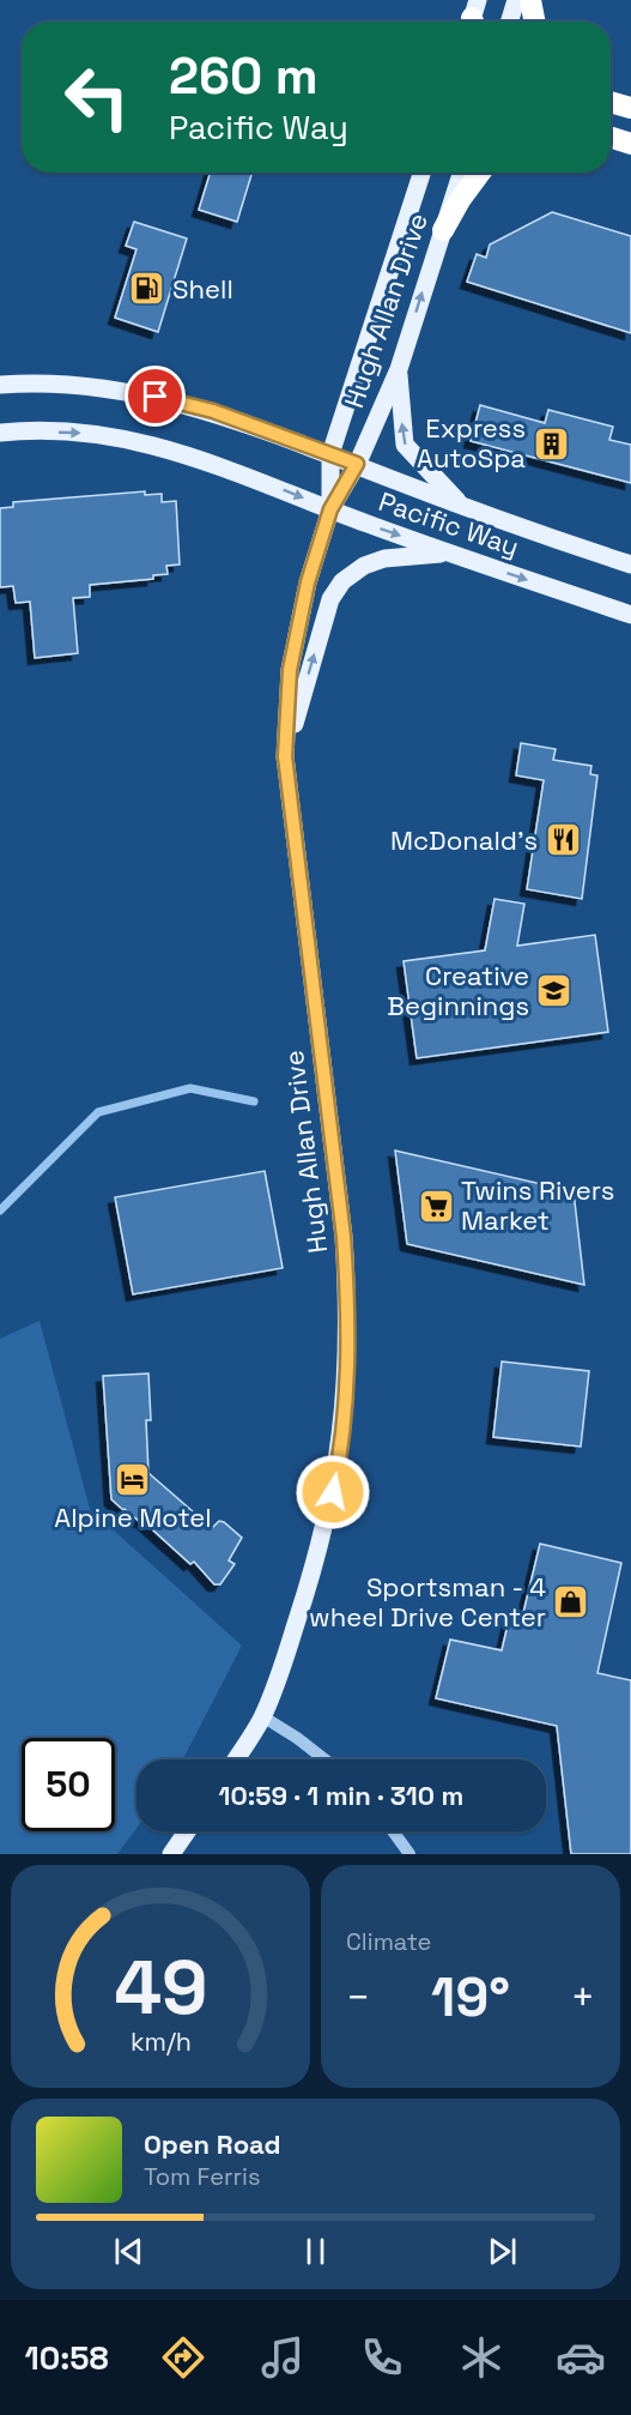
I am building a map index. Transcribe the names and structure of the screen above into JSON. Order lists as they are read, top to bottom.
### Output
{
  "streets": {
    "main road": ["Hugh Allan Drive", "Pacific Way"]
  },
  "crossings": [
    ["Hugh Allan Drive", "Pacific Way"]
  ],
  "places": {
    "fuel station": ["Shell"],
    "building": ["Express AutoSpa"],
    "restaurant": ["McDonald's"],
    "school or university": ["Creative Beginnings"],
    "supermarket": ["Twins Rivers Market"],
    "hotel": ["Alpine Motel"],
    "shop": ["Sportsman - 4 wheel Drive Center"]
  },
  "page": {
    "turn": ["260 m", "Pacific Way"],
    "limit": "50",
    "trip": "10:59 · 1 min · 310 m",
    "tile": "Climate",
    "heat": ["−", "19°", "+"],
    "song": ["Open Road", "Tom Ferris"],
    "tabs": "10:58",
    "gauge": ["49", "km/h"]
  }
}
